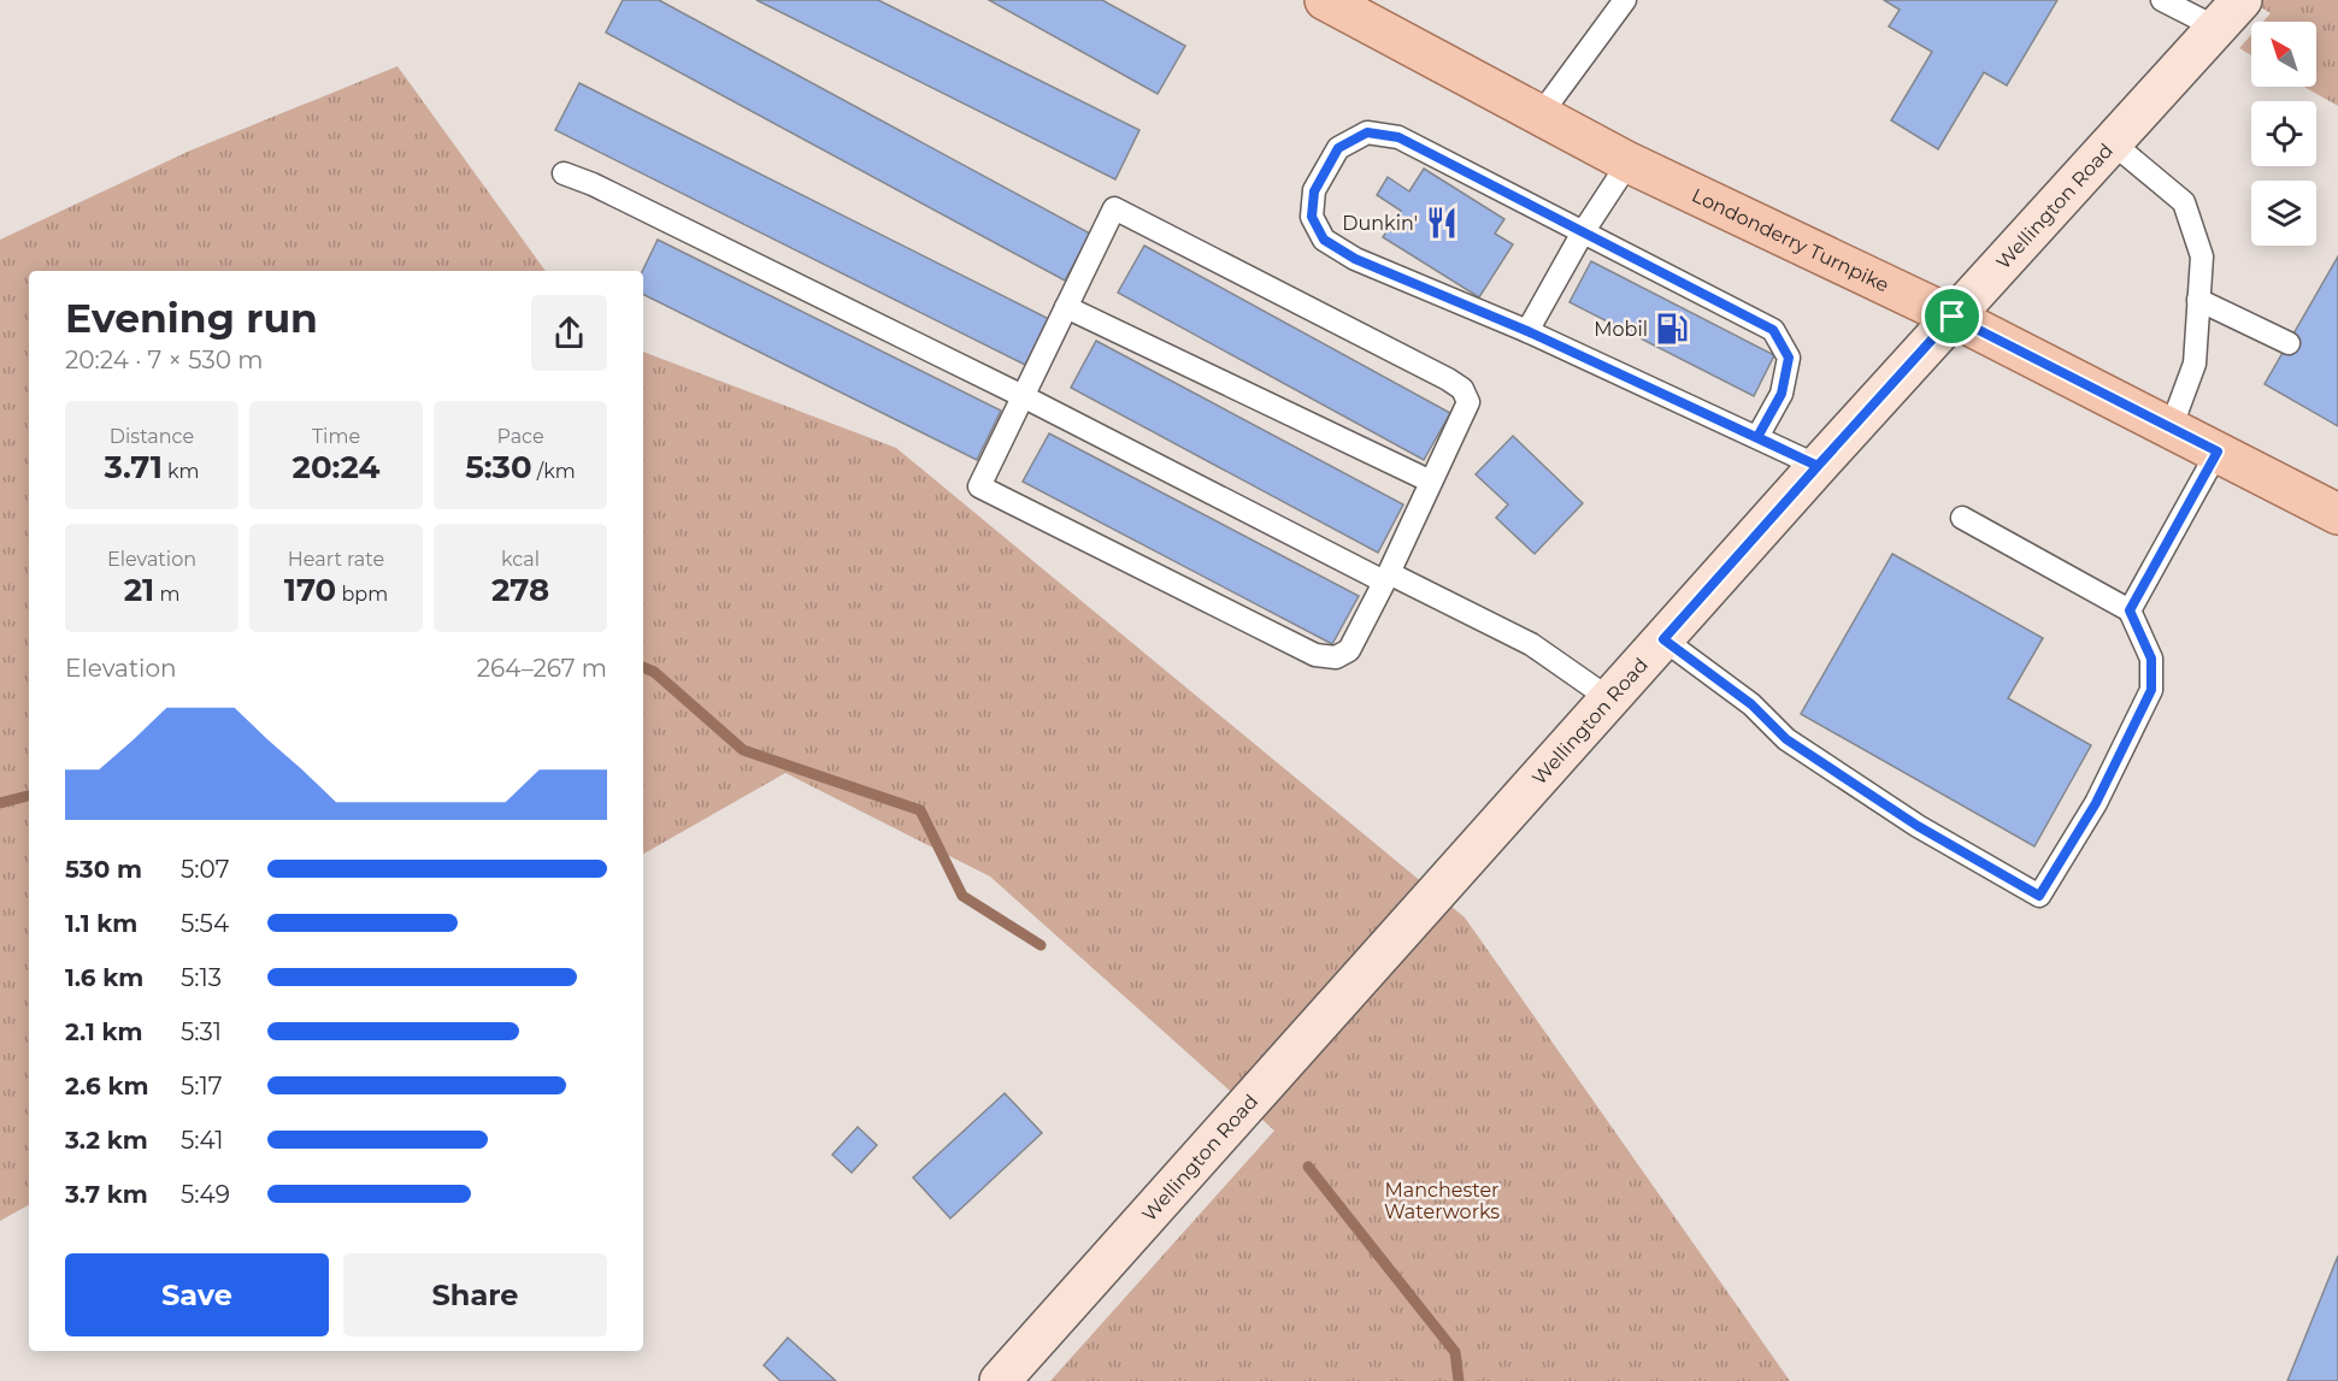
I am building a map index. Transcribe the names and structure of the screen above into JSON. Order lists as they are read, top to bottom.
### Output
{
  "streets": {
    "main road": ["Wellington Road", "Londonderry Turnpike"]
  },
  "crossings": [
    ["Wellington Road", "Londonderry Turnpike"]
  ],
  "parks": ["Manchester Waterworks"],
  "places": {
    "restaurant": ["Dunkin'"],
    "fuel station": ["Mobil"]
  },
  "north": "top left",
  "page": {
    "heading": ["Evening run", "20:24 · 7 × 530 m"],
    "stats": [
      ["Distance", "3.71 km"],
      ["Time", "20:24"],
      ["Pace", "5:30 /km"],
      ["Elevation", "21 m"],
      ["Heart rate", "170 bpm"],
      ["kcal", "278"]
    ],
    "chart": ["Elevation", "264–267 m"],
    "list": [
      {
        "name": "530 m",
        "note": "5:07"
      },
      {
        "name": "1.1 km",
        "note": "5:54"
      },
      {
        "name": "1.6 km",
        "note": "5:13"
      },
      {
        "name": "2.1 km",
        "note": "5:31"
      },
      {
        "name": "2.6 km",
        "note": "5:17"
      },
      {
        "name": "3.2 km",
        "note": "5:41"
      },
      {
        "name": "3.7 km",
        "note": "5:49"
      }
    ],
    "buttons": ["Save", "Share"]
  }
}
